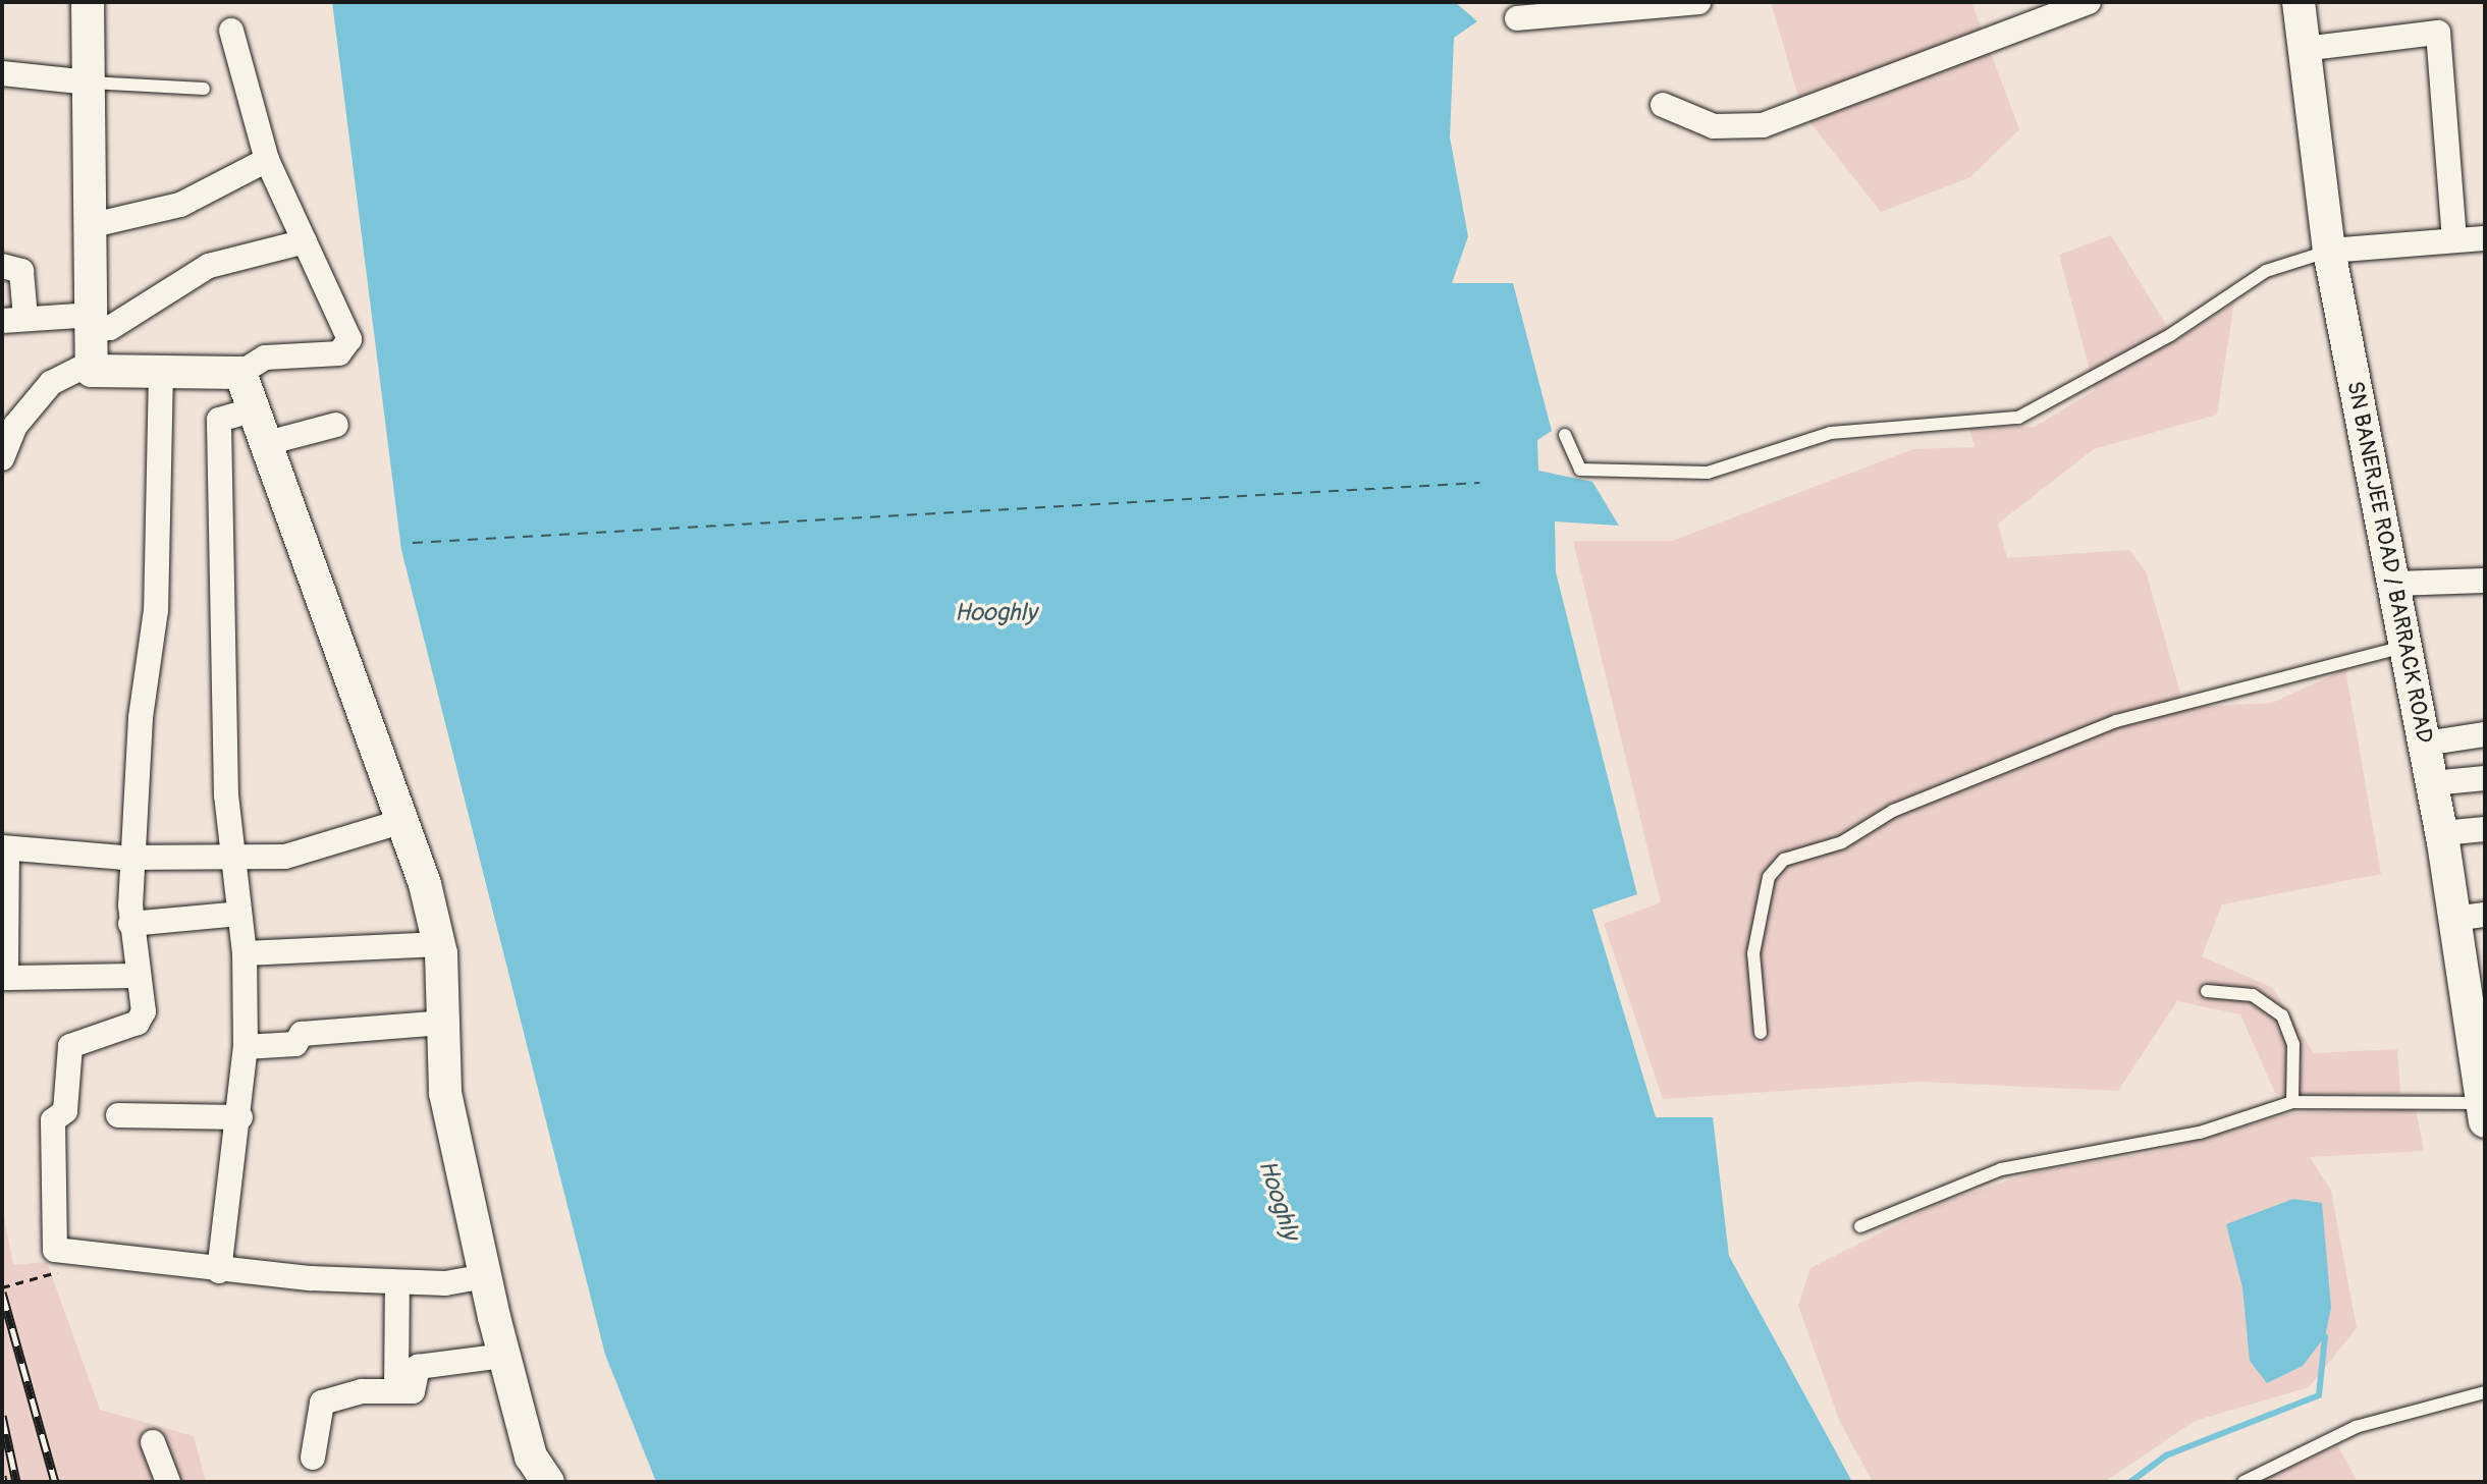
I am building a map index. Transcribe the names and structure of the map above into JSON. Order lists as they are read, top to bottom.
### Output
{
  "streets": {
    "street": ["SN BANERJEE ROAD / BARRACK ROAD"]
  },
  "water": ["Hooghly"]
}
